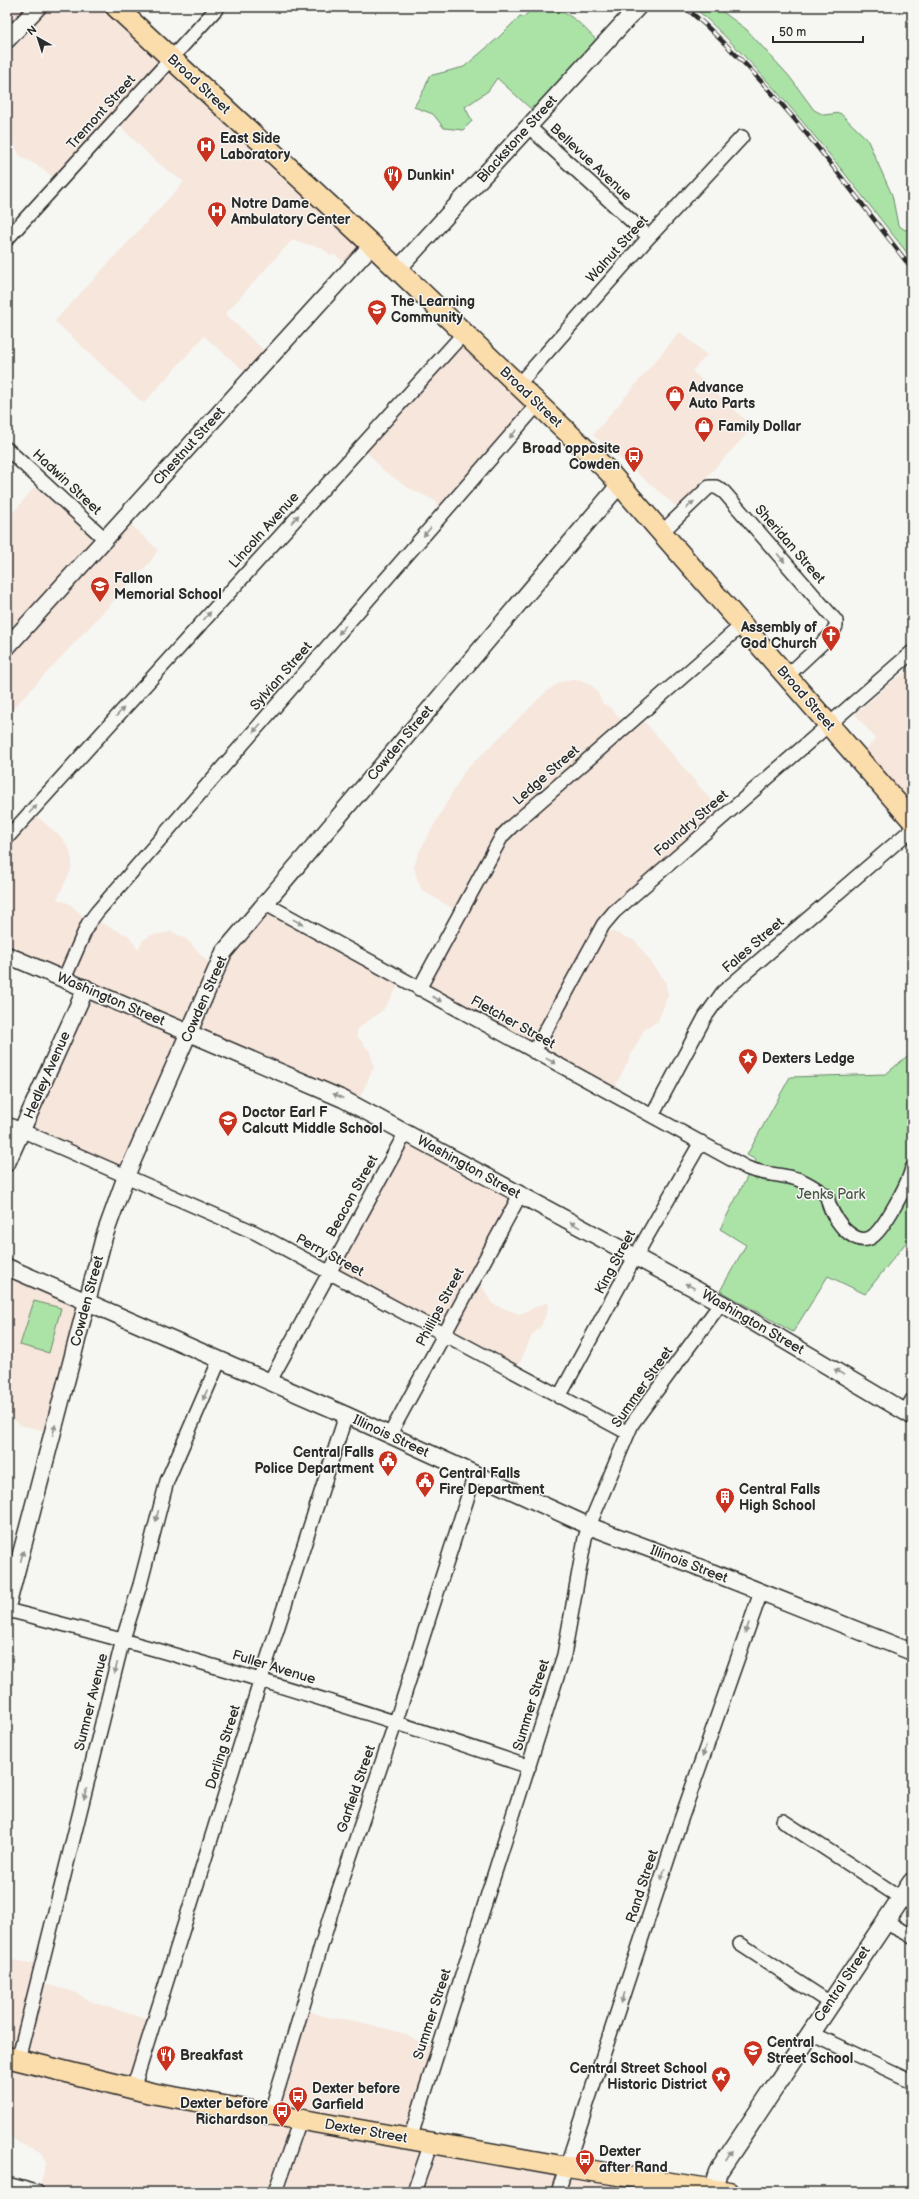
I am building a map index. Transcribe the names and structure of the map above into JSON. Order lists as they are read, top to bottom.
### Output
{
  "streets": {
    "main road": ["Broad Street", "Central Street", "Dexter Street"],
    "street": [
      "Tremont Street",
      "Blackstone Street",
      "Bellevue Avenue",
      "Walnut Street",
      "Chestnut Street",
      "Hadwin Street",
      "Lincoln Avenue",
      "Sheridan Street",
      "Sylvian Street",
      "Cowden Street",
      "Ledge Street",
      "Foundry Street",
      "Fales Street",
      "Washington Street",
      "Fletcher Street",
      "Hedley Avenue",
      "Beacon Street",
      "Perry Street",
      "King Street",
      "Phillips Street",
      "Summer Street",
      "Illinois Street",
      "Fuller Avenue",
      "Sumner Avenue",
      "Darling Street",
      "Garfield Street",
      "Rand Street"
    ]
  },
  "crossings": [
    ["Broad Street", "Tremont Street"],
    ["Broad Street", "Blackstone Street"],
    ["Broad Street", "Walnut Street"],
    ["Broad Street", "Chestnut Street"],
    ["Broad Street", "Lincoln Avenue"],
    ["Broad Street", "Sheridan Street"],
    ["Broad Street", "Sylvian Street"],
    ["Broad Street", "Cowden Street"],
    ["Broad Street", "Ledge Street"],
    ["Broad Street", "Foundry Street"],
    ["Blackstone Street", "Bellevue Avenue"],
    ["Bellevue Avenue", "Walnut Street"],
    ["Chestnut Street", "Hadwin Street"],
    ["Sylvian Street", "Washington Street"],
    ["Cowden Street", "Washington Street"],
    ["Cowden Street", "Fletcher Street"],
    ["Cowden Street", "Perry Street"],
    ["Cowden Street", "Illinois Street"],
    ["Cowden Street", "Fuller Avenue"],
    ["Ledge Street", "Fletcher Street"],
    ["Foundry Street", "Fletcher Street"],
    ["Fales Street", "Fletcher Street"],
    ["Washington Street", "Hedley Avenue"],
    ["Washington Street", "Beacon Street"],
    ["Washington Street", "King Street"],
    ["Washington Street", "Phillips Street"],
    ["Washington Street", "Summer Street"],
    ["Fletcher Street", "King Street"],
    ["Hedley Avenue", "Perry Street"],
    ["Beacon Street", "Perry Street"],
    ["Beacon Street", "Illinois Street"],
    ["Perry Street", "King Street"],
    ["Perry Street", "Phillips Street"],
    ["Perry Street", "Summer Street"],
    ["Phillips Street", "Illinois Street"],
    ["Summer Street", "Illinois Street"],
    ["Summer Street", "Fuller Avenue"],
    ["Summer Street", "Dexter Street"],
    ["Illinois Street", "Sumner Avenue"],
    ["Illinois Street", "Darling Street"],
    ["Illinois Street", "Garfield Street"],
    ["Illinois Street", "Rand Street"],
    ["Fuller Avenue", "Sumner Avenue"],
    ["Fuller Avenue", "Darling Street"],
    ["Fuller Avenue", "Garfield Street"],
    ["Sumner Avenue", "Dexter Street"],
    ["Darling Street", "Dexter Street"],
    ["Garfield Street", "Dexter Street"],
    ["Rand Street", "Dexter Street"],
    ["Central Street", "Dexter Street"]
  ],
  "one_way": [
    "Lincoln Avenue",
    "Sylvian Street",
    "Washington Street",
    "Fletcher Street",
    "Sumner Avenue",
    "Rand Street",
    "Central Street"
  ],
  "parks": ["Jenks Park"],
  "places": {
    "hospital": ["East Side Laboratory", "Notre Dame Ambulatory Center"],
    "restaurant": ["Dunkin'", "Breakfast"],
    "school or university": [
      "The Learning Community",
      "Fallon Memorial School",
      "Doctor Earl F Calcutt Middle School",
      "Central Street School"
    ],
    "shop": ["Advance Auto Parts", "Family Dollar"],
    "bus stop": [
      "Broad opposite Cowden",
      "Dexter before Garfield",
      "Dexter before Richardson",
      "Dexter after Rand"
    ],
    "church": ["Assembly of God Church"],
    "place": ["Dexters Ledge", "Central Street School Historic District"],
    "public building": ["Central Falls Police Department", "Central Falls Fire Department"],
    "building": ["Central Falls High School"]
  },
  "scale_bar": "50 m",
  "north": "top left"
}
